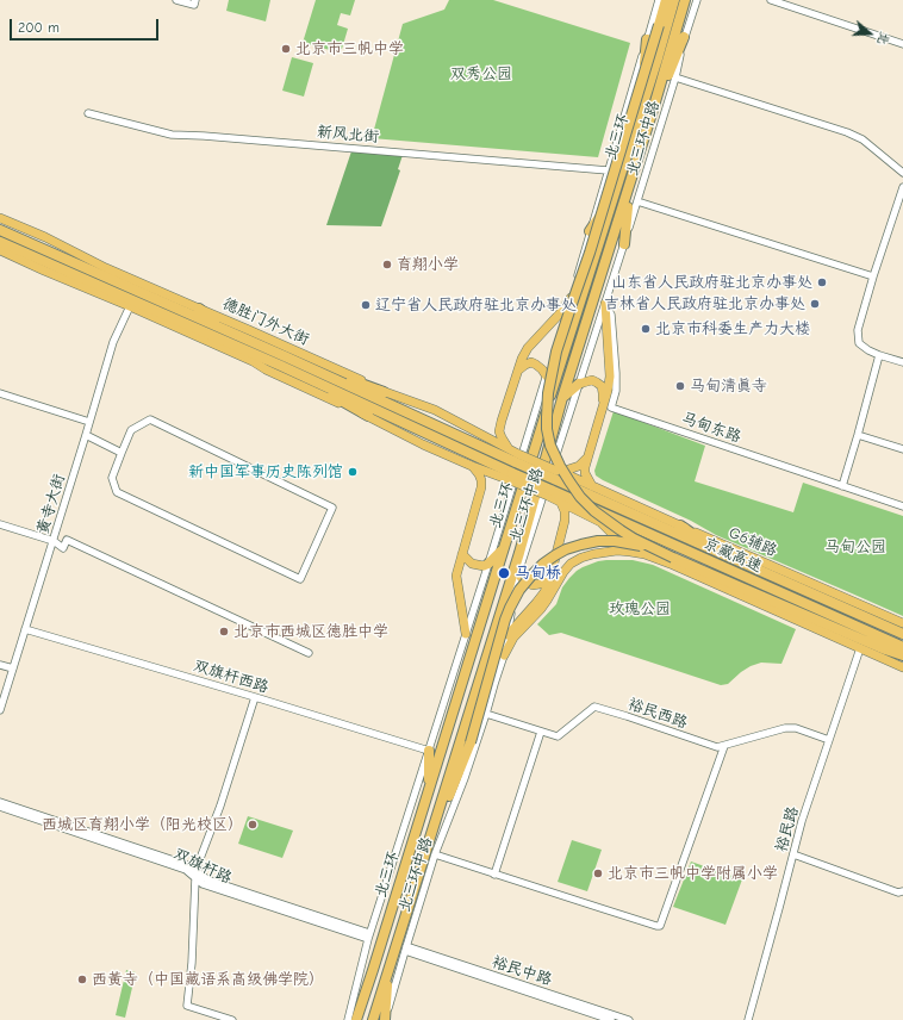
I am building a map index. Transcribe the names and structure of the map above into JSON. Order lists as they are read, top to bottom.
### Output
{
  "streets": {
    "highway": ["北三环", "德胜门外大街", "京藏高速"],
    "main road": ["G6辅路"],
    "street": [
      "新风北街",
      "北三环中路",
      "马甸东路",
      "黄寺大街",
      "双旗杆西路",
      "裕民西路",
      "裕民路",
      "双旗杆路",
      "裕民中路"
    ]
  },
  "crossings": [
    ["新风北街", "北三环中路"],
    ["北三环", "北三环中路"],
    ["北三环中路", "马甸东路"],
    ["北三环中路", "双旗杆西路"],
    ["北三环中路", "裕民西路"],
    ["北三环中路", "裕民中路"],
    ["黄寺大街", "双旗杆西路"],
    ["G6辅路", "京藏高速"],
    ["裕民西路", "裕民路"]
  ],
  "parks": ["双秀公园", "马甸公园", "玫瑰公园"],
  "places": [
    "北京市三帆中学",
    "育翔小学",
    "山东省人民政府驻北京办事处",
    "吉林省人民政府驻北京办事处",
    "辽宁省人民政府驻北京办事处",
    "北京市科委生产力大楼",
    "马甸清真寺",
    "新中国军事历史陈列馆",
    "马甸桥",
    "北京市西城区德胜中学",
    "西城区育翔小学（阳光校区）",
    "北京市三帆中学附属小学",
    "西黃寺（中国藏语系高级佛学院）"
  ],
  "scale_bar": "200 m",
  "north": "right"
}
